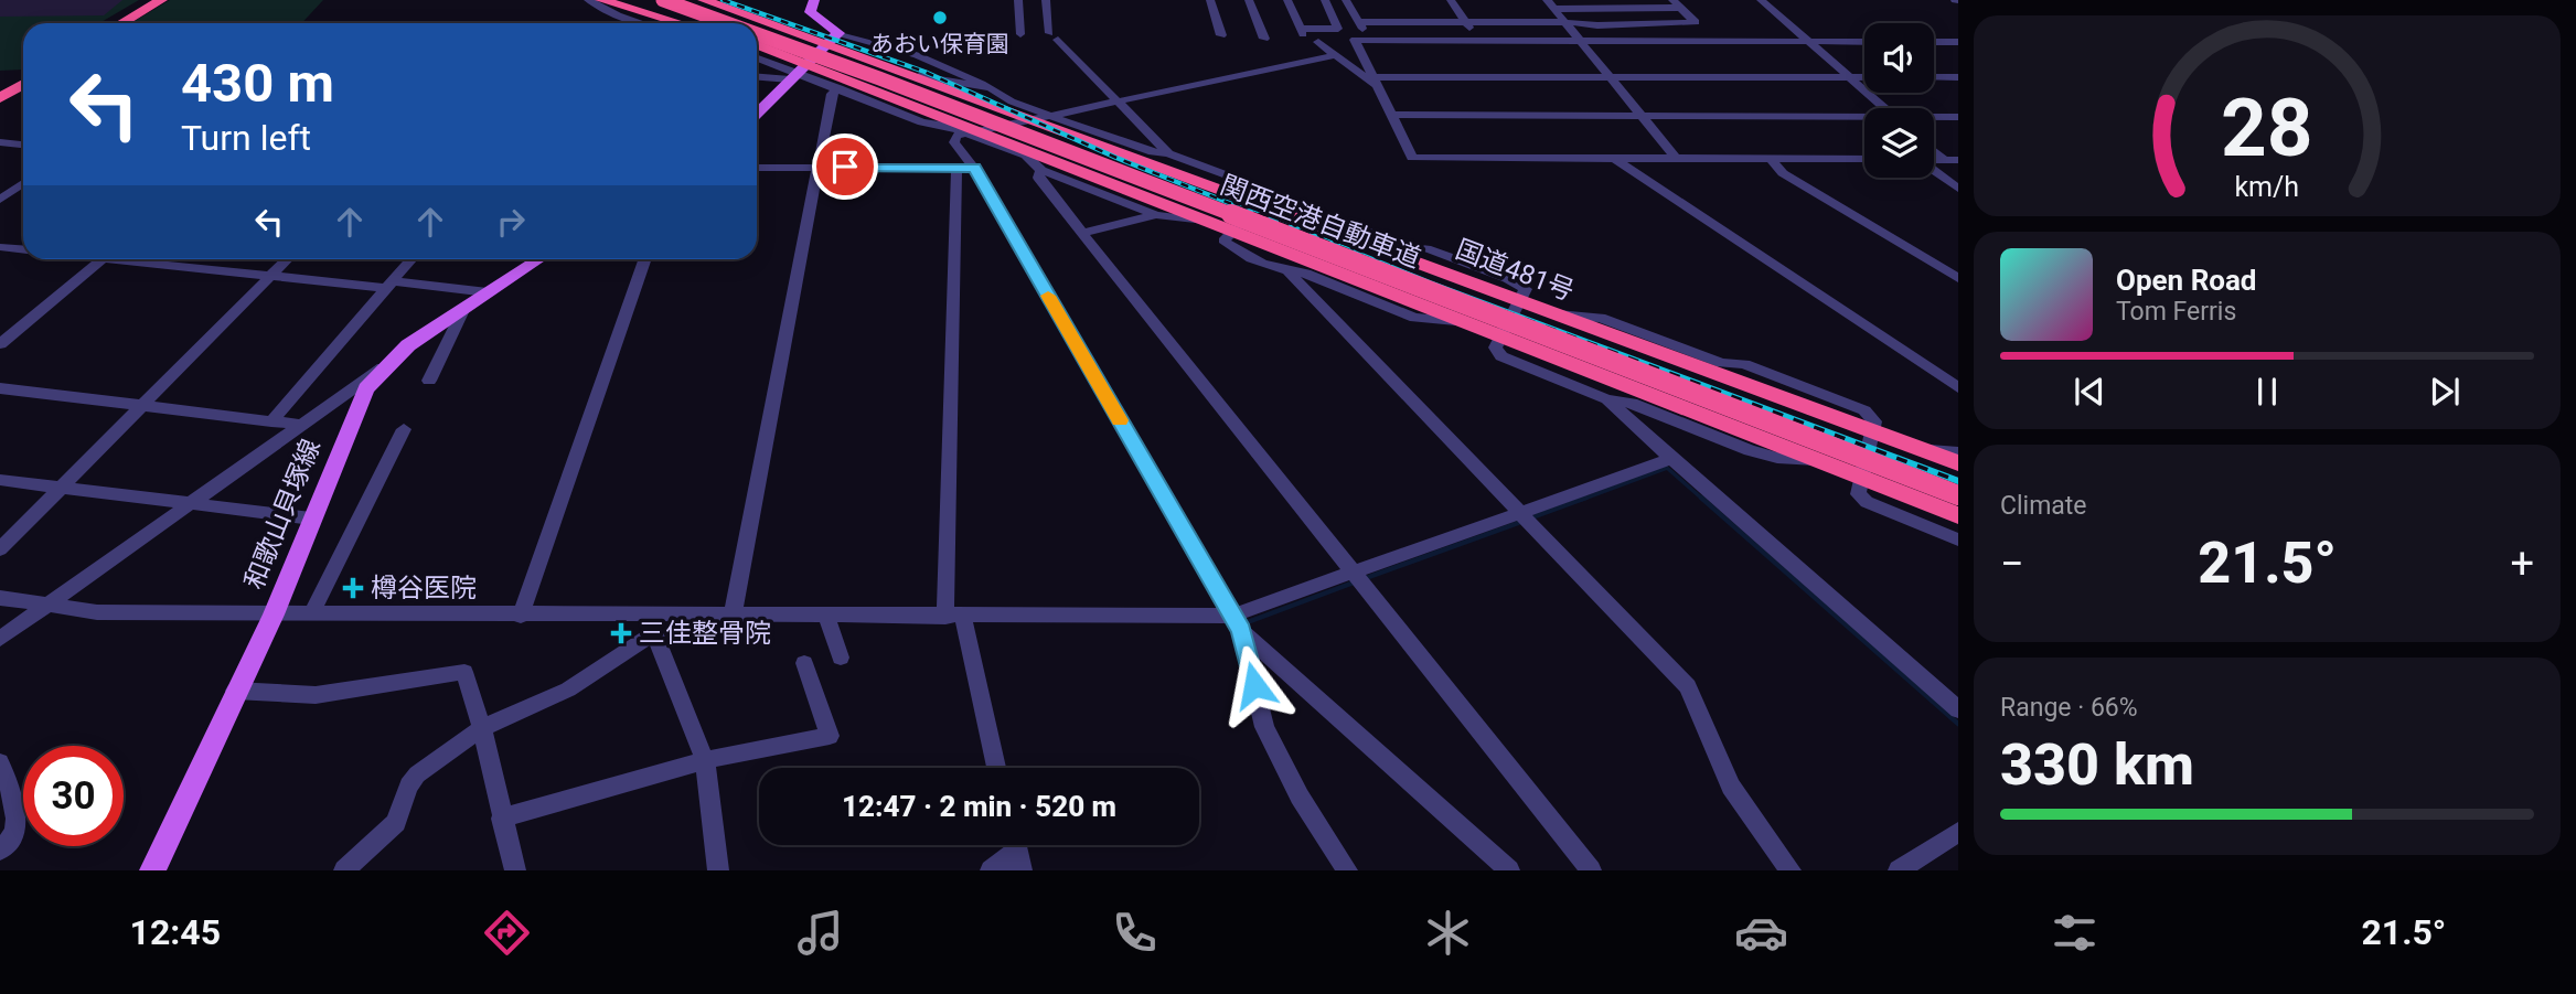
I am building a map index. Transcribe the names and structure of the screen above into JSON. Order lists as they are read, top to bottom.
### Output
{
  "streets": {
    "highway": ["関西空港自動車道", "国道481号"],
    "main road": ["和歌山貝塚線"]
  },
  "places": {
    "other": ["あおい保育園"],
    "health": ["樽谷医院", "三佳整骨院"]
  },
  "page": {
    "turn": ["430 m", "Turn left"],
    "song": ["Open Road", "Tom Ferris"],
    "tile": [
      "Climate",
      ["Range · 66%", "330 km"]
    ],
    "heat": ["−", "21.5°", "+"],
    "limit": "30",
    "trip": "12:47 · 2 min · 520 m",
    "tabs": ["12:45", "21.5°"],
    "gauge": ["28", "km/h"]
  }
}
